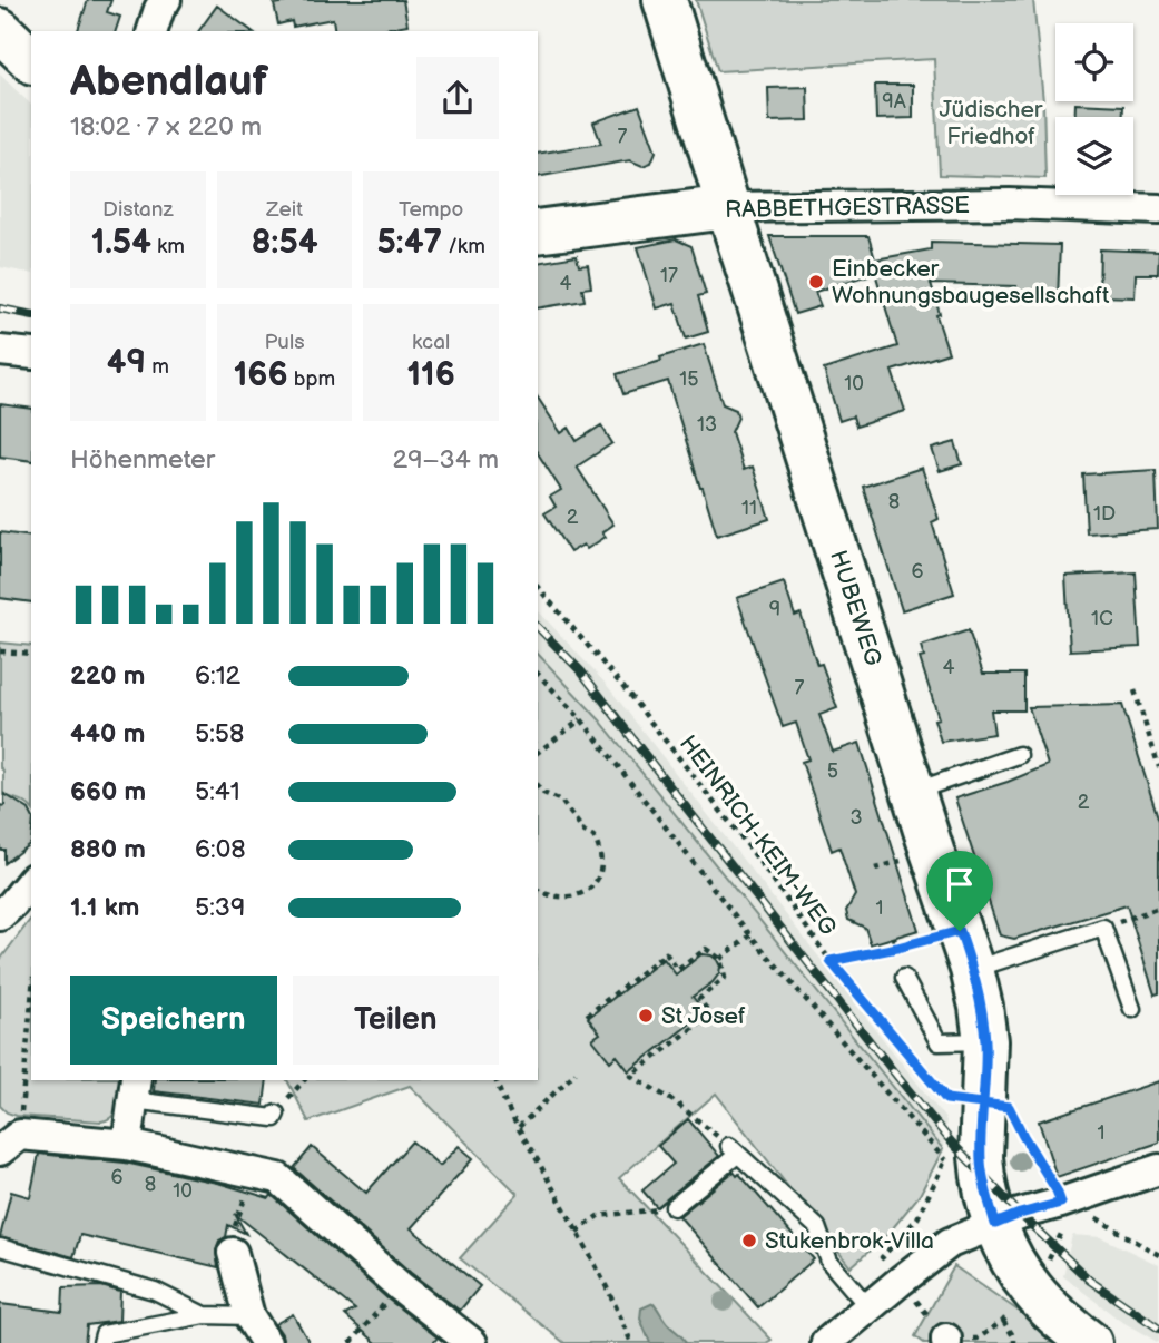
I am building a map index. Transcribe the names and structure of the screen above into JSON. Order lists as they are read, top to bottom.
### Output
{
  "streets": {
    "street": ["RABBETHGESTRASSE", "HUBEWEG"],
    "path": ["HEINRICH-KEIM-WEG"]
  },
  "crossings": [
    ["RABBETHGESTRASSE", "HUBEWEG"],
    ["HUBEWEG", "HEINRICH-KEIM-WEG"]
  ],
  "parks": ["Jüdischer Friedhof"],
  "places": ["Einbecker Wohnungsbaugesellschaft", "St Josef", "Stukenbrok-Villa"],
  "house_numbers": [
    "9A",
    "7",
    "17",
    "4",
    "15",
    "10",
    "13",
    "8",
    "11",
    "1D",
    "2",
    "6",
    "9",
    "1C",
    "4",
    "7",
    "5",
    "2",
    "3",
    "1",
    "1",
    "6",
    "8",
    "10"
  ],
  "page": {
    "heading": ["Abendlauf", "18:02 · 7 × 220 m"],
    "stats": [
      ["Distanz", "1.54 km"],
      ["Zeit", "8:54"],
      ["Tempo", "5:47 /km"],
      ["49 m"],
      ["Puls", "166 bpm"],
      ["kcal", "116"]
    ],
    "chart": ["Höhenmeter", "29–34 m"],
    "list": [
      {
        "name": "220 m",
        "note": "6:12"
      },
      {
        "name": "440 m",
        "note": "5:58"
      },
      {
        "name": "660 m",
        "note": "5:41"
      },
      {
        "name": "880 m",
        "note": "6:08"
      },
      {
        "name": "1.1 km",
        "note": "5:39"
      }
    ],
    "buttons": ["Speichern", "Teilen"]
  }
}
